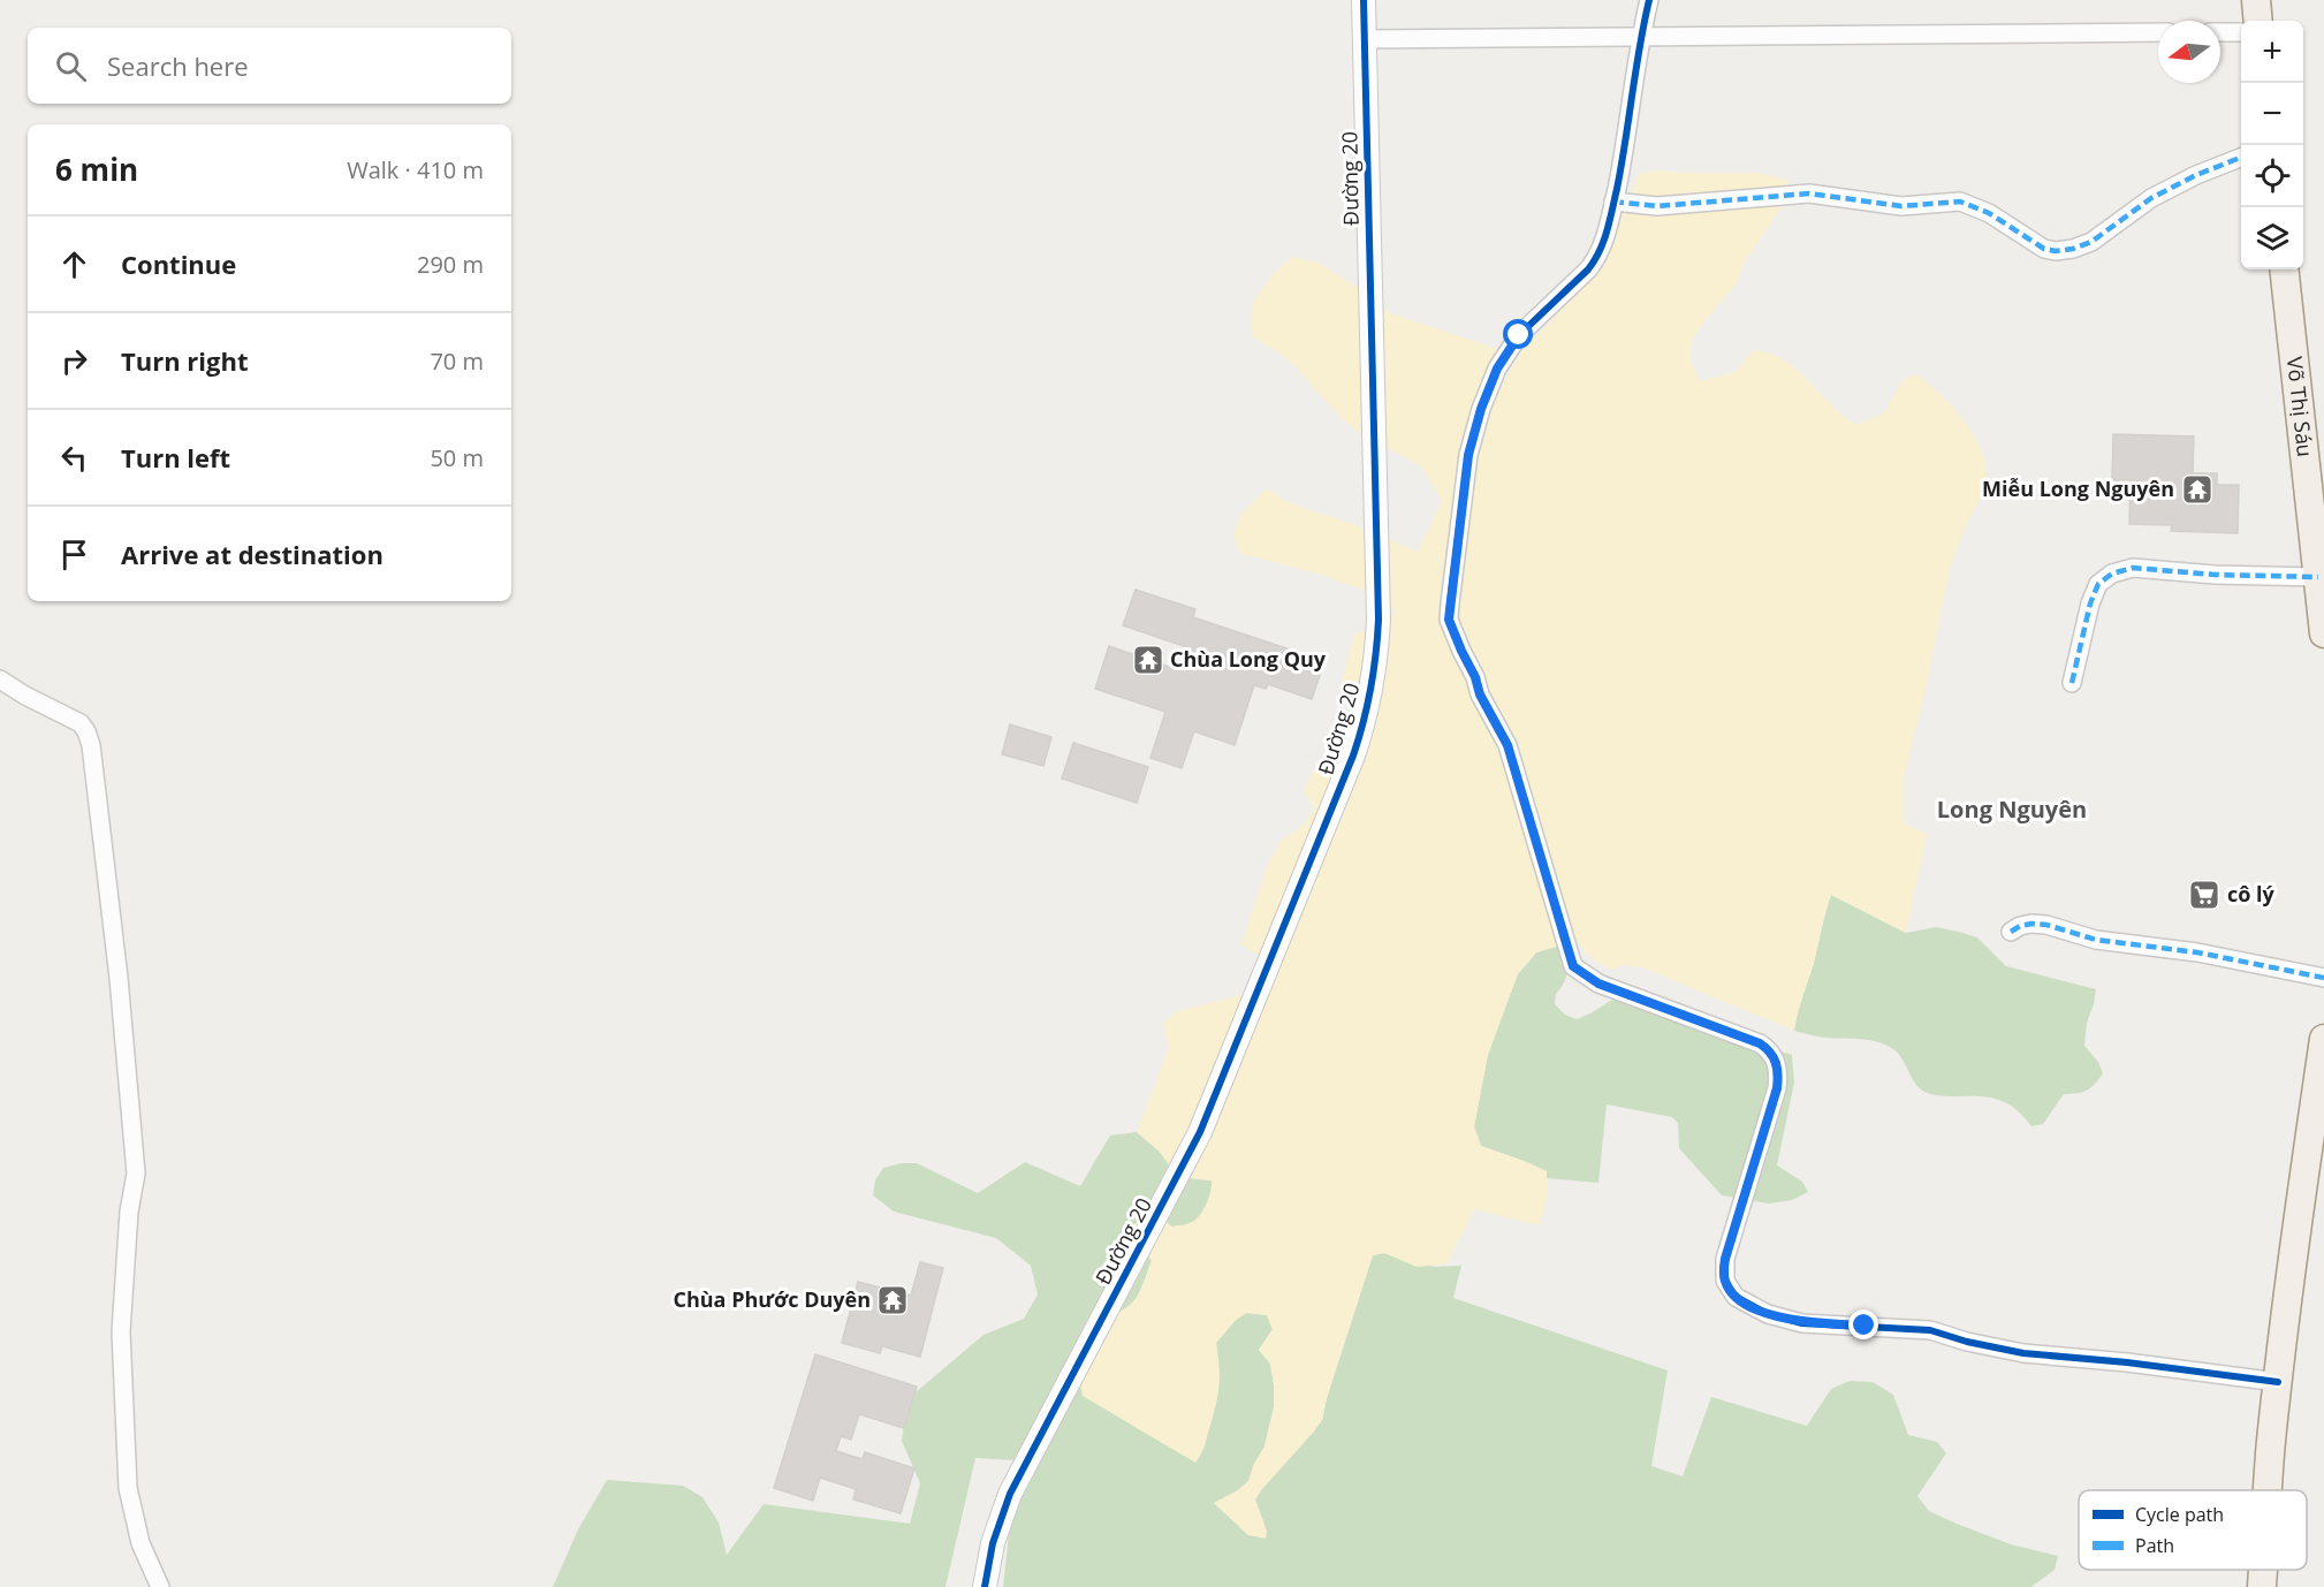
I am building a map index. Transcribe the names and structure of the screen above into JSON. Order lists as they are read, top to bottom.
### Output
{
  "streets": {
    "main road": ["Võ Thị Sáu"],
    "street": ["Đường 20"]
  },
  "districts": ["Long Nguyên"],
  "places": {
    "temple": ["Miễu Long Nguyên", "Chùa Long Quy", "Chùa Phước Duyên"],
    "supermarket": ["cô lý"]
  },
  "legend": ["Cycle path", "Path"],
  "north": "left",
  "page": {
    "map_buttons": ["+", "−"],
    "search": "Search here",
    "heading": ["6 min", "Walk · 410 m"],
    "list": [
      ["Continue", "290 m"],
      ["Turn right", "70 m"],
      ["Turn left", "50 m"],
      "Arrive at destination"
    ]
  }
}
